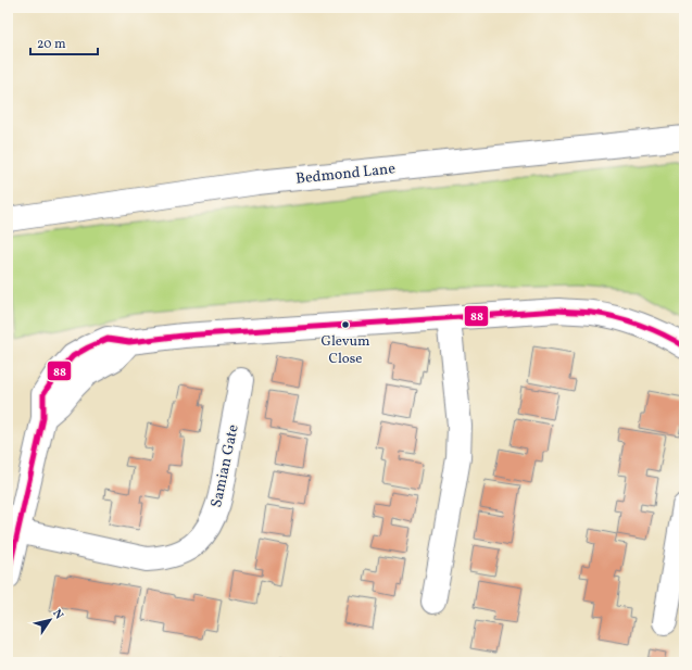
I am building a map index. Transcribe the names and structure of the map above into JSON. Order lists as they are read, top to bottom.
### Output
{
  "streets": {
    "street": ["Bedmond Lane", "Samian Gate"]
  },
  "places": ["Glevum Close"],
  "lines": ["transit line 88"],
  "scale_bar": "20 m",
  "north": "top right"
}
